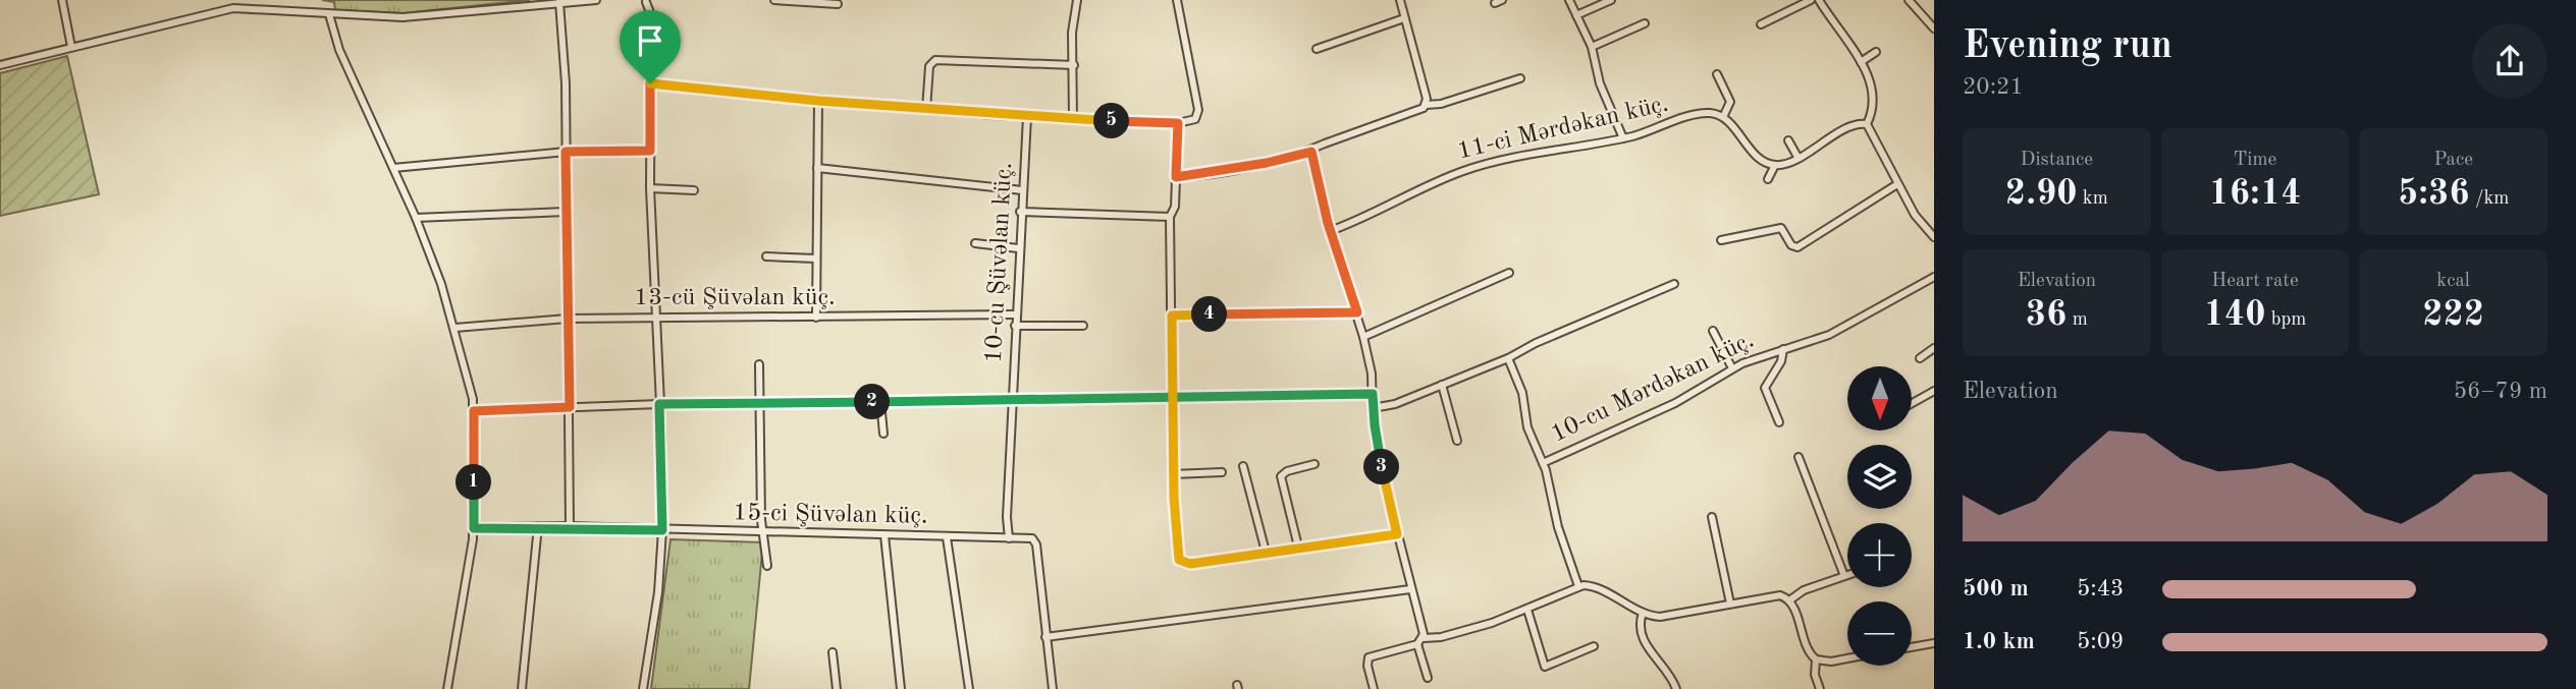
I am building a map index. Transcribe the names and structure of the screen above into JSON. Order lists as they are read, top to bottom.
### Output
{
  "streets": {
    "street": [
      "11-ci Mərdəkan küç.",
      "10-cu Şüvəlan küç.",
      "13-cü Şüvəlan küç.",
      "10-cu Mərdəkan küç.",
      "15-ci Şüvəlan küç."
    ]
  },
  "crossings": [
    ["10-cu Şüvəlan küç.", "13-cü Şüvəlan küç."],
    ["10-cu Şüvəlan küç.", "15-ci Şüvəlan küç."]
  ],
  "north": "bottom",
  "page": {
    "heading": ["Evening run", "20:21"],
    "pins": [
      "5",
      "4",
      "2",
      "3",
      "1"
    ],
    "stats": [
      ["Distance", "2.90 km"],
      ["Time", "16:14"],
      ["Pace", "5:36 /km"],
      ["Elevation", "36 m"],
      ["Heart rate", "140 bpm"],
      ["kcal", "222"]
    ],
    "chart": ["Elevation", "56–79 m"],
    "map_buttons": ["+", "−"],
    "list": [
      {
        "name": "500 m",
        "note": "5:43"
      },
      {
        "name": "1.0 km",
        "note": "5:09"
      }
    ]
  }
}
